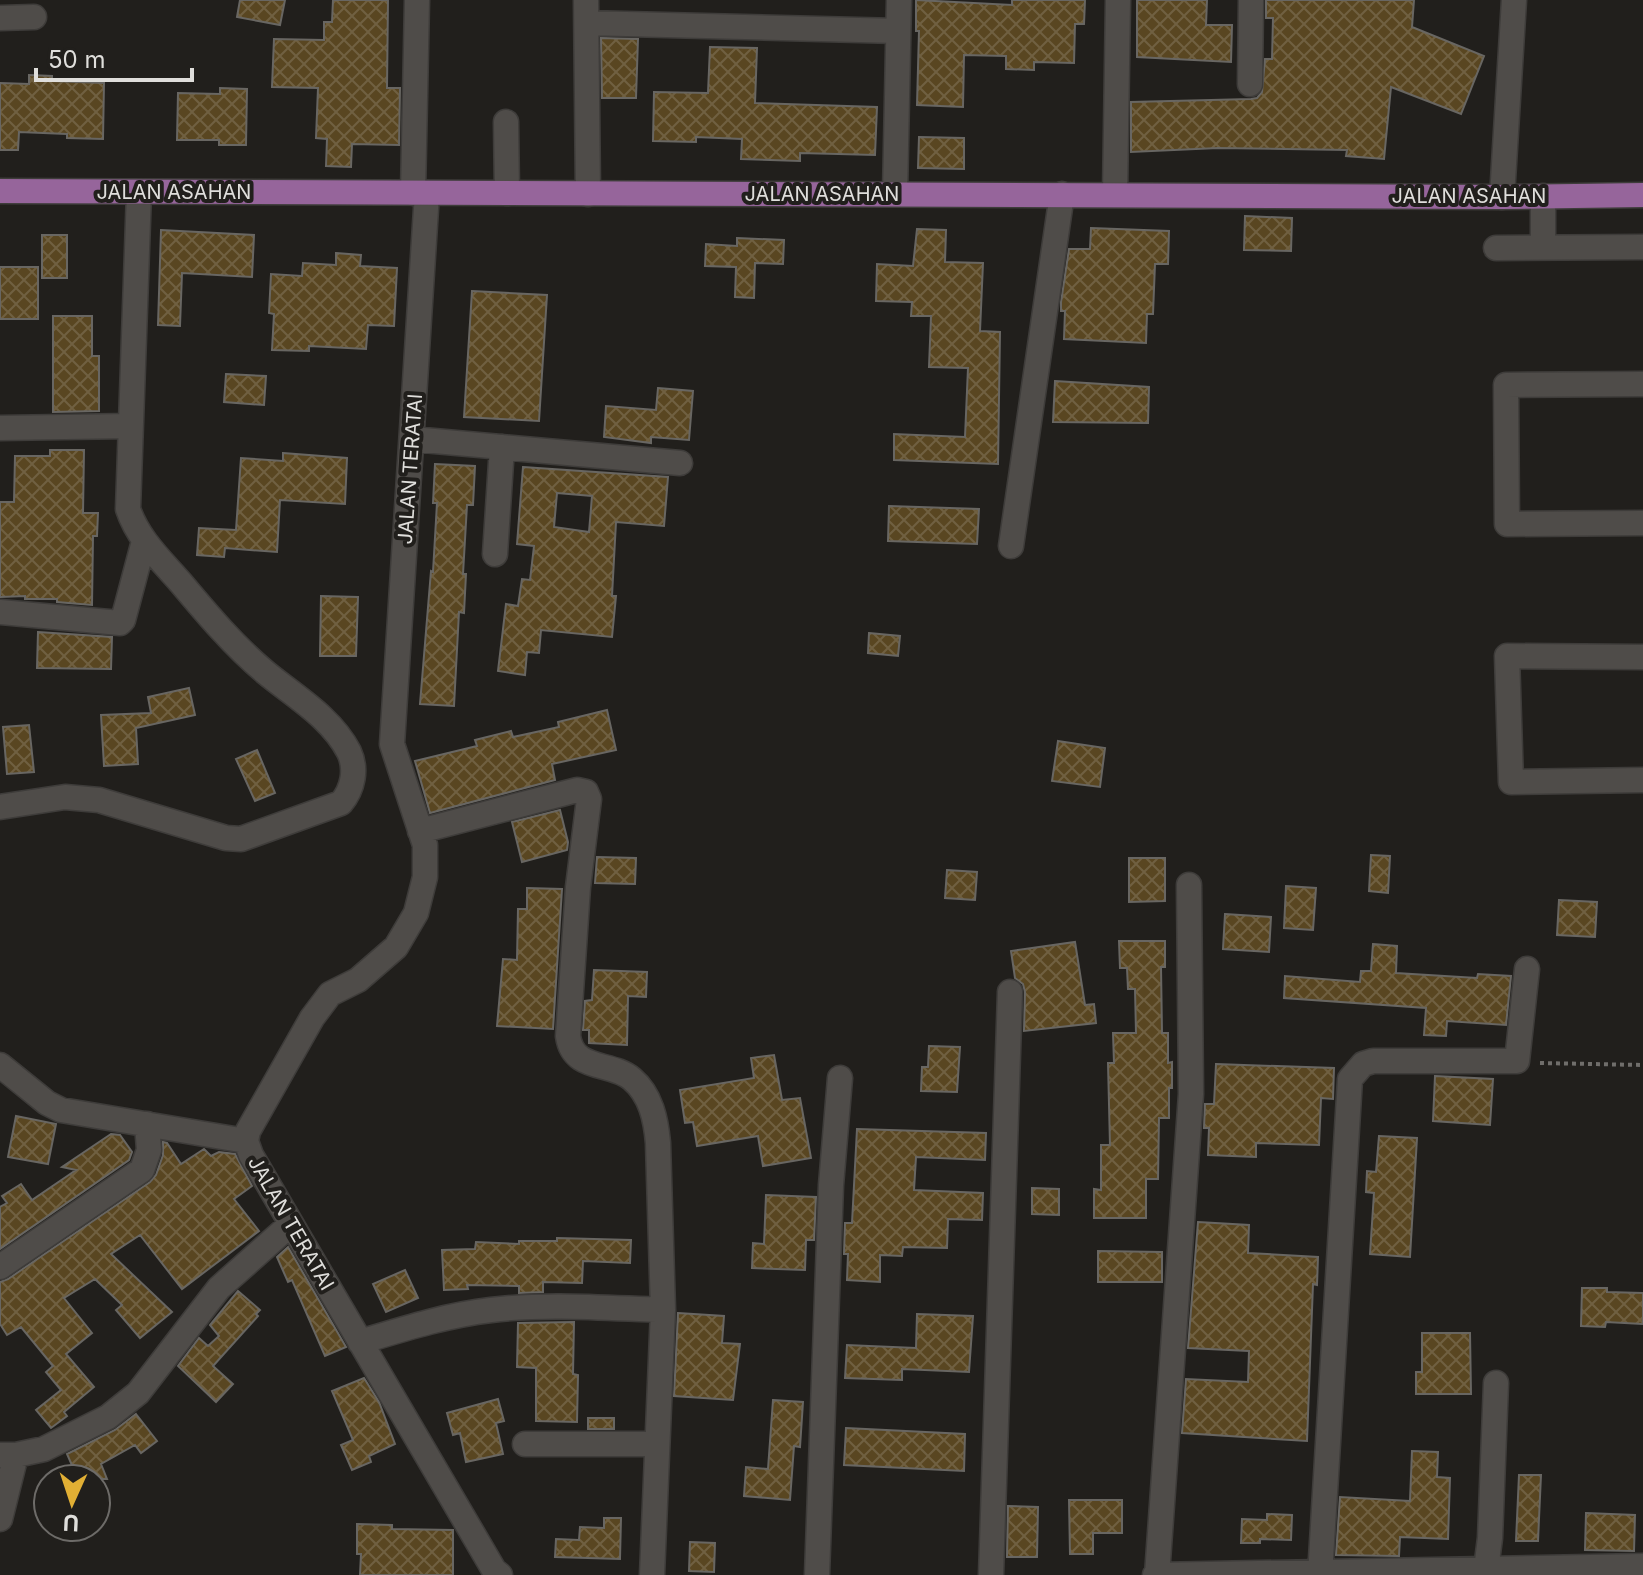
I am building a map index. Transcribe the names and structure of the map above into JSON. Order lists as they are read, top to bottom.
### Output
{
  "streets": {
    "main road": ["JALAN ASAHAN"],
    "street": ["JALAN TERATAI"]
  },
  "crossings": [
    ["JALAN ASAHAN", "JALAN TERATAI"]
  ],
  "scale_bar": "50 m",
  "north": "bottom"
}
